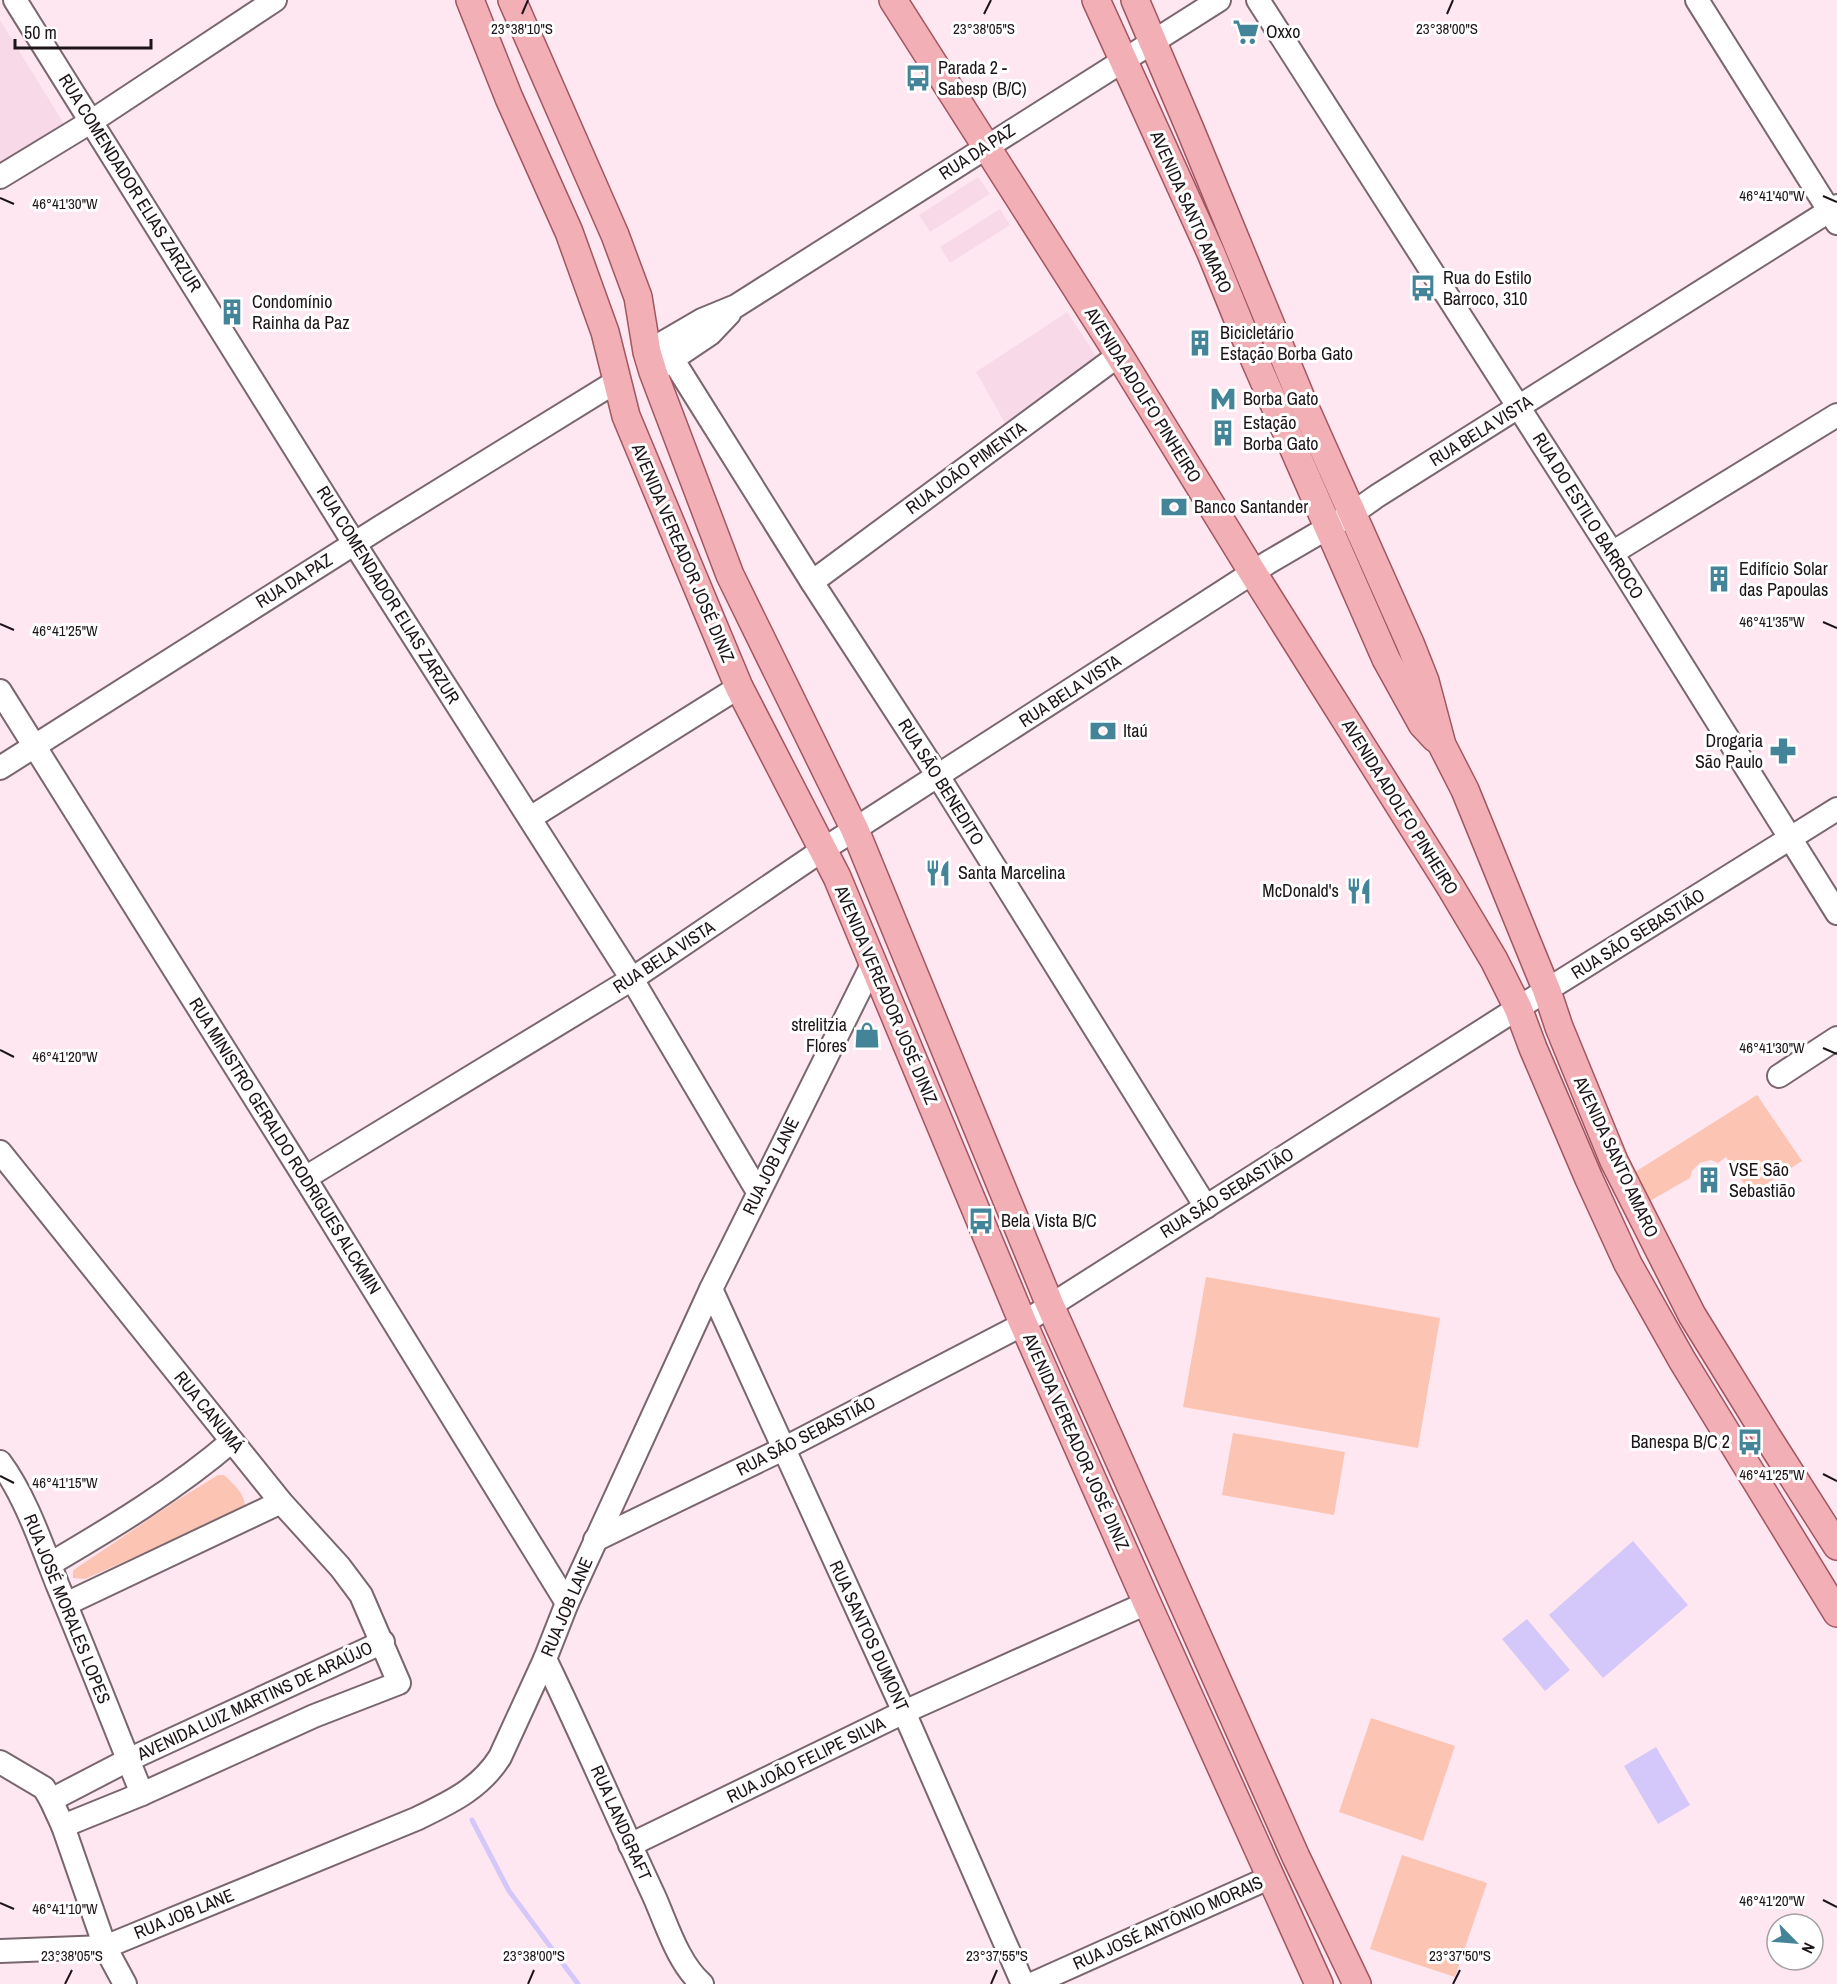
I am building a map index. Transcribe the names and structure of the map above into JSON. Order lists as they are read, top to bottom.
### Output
{
  "streets": {
    "main road": ["AVENIDA SANTO AMARO", "AVENIDA ADOLFO PINHEIRO", "AVENIDA VEREADOR JOSÉ DINIZ"],
    "street": [
      "RUA DA PAZ",
      "RUA COMENDADOR ELIAS ZARZUR",
      "RUA BELA VISTA",
      "RUA JOÃO PIMENTA",
      "RUA DO ESTILO BARROCO",
      "RUA SÃO BENEDITO",
      "RUA SÃO SEBASTIÃO",
      "RUA MINISTRO GERALDO RODRIGUES ALCKMIN",
      "RUA JOB LANE",
      "RUA CANUMÁ",
      "RUA JOSÉ MORALES LOPES",
      "RUA SANTOS DUMONT",
      "AVENIDA LUIZ MARTINS DE ARAÚJO",
      "RUA JOÃO FELIPE SILVA",
      "RUA LANDGRAFT",
      "RUA JOSÉ ANTÔNIO MORAIS"
    ]
  },
  "crossings": [
    ["RUA DA PAZ", "RUA COMENDADOR ELIAS ZARZUR"],
    ["RUA DA PAZ", "AVENIDA SANTO AMARO"],
    ["RUA DA PAZ", "AVENIDA ADOLFO PINHEIRO"],
    ["RUA DA PAZ", "AVENIDA VEREADOR JOSÉ DINIZ"],
    ["RUA DA PAZ", "RUA SÃO BENEDITO"],
    ["RUA DA PAZ", "RUA MINISTRO GERALDO RODRIGUES ALCKMIN"],
    ["RUA COMENDADOR ELIAS ZARZUR", "RUA BELA VISTA"],
    ["RUA COMENDADOR ELIAS ZARZUR", "RUA JOB LANE"],
    ["AVENIDA SANTO AMARO", "AVENIDA ADOLFO PINHEIRO"],
    ["AVENIDA SANTO AMARO", "RUA BELA VISTA"],
    ["AVENIDA SANTO AMARO", "RUA SÃO SEBASTIÃO"],
    ["AVENIDA ADOLFO PINHEIRO", "RUA BELA VISTA"],
    ["AVENIDA ADOLFO PINHEIRO", "RUA JOÃO PIMENTA"],
    ["AVENIDA ADOLFO PINHEIRO", "RUA SÃO SEBASTIÃO"],
    ["RUA BELA VISTA", "RUA DO ESTILO BARROCO"],
    ["RUA BELA VISTA", "AVENIDA VEREADOR JOSÉ DINIZ"],
    ["RUA BELA VISTA", "RUA SÃO BENEDITO"],
    ["RUA BELA VISTA", "RUA MINISTRO GERALDO RODRIGUES ALCKMIN"],
    ["RUA JOÃO PIMENTA", "RUA SÃO BENEDITO"],
    ["RUA DO ESTILO BARROCO", "RUA SÃO SEBASTIÃO"],
    ["AVENIDA VEREADOR JOSÉ DINIZ", "RUA SÃO BENEDITO"],
    ["AVENIDA VEREADOR JOSÉ DINIZ", "RUA SÃO SEBASTIÃO"],
    ["AVENIDA VEREADOR JOSÉ DINIZ", "RUA JOB LANE"],
    ["AVENIDA VEREADOR JOSÉ DINIZ", "RUA JOÃO FELIPE SILVA"],
    ["AVENIDA VEREADOR JOSÉ DINIZ", "RUA JOSÉ ANTÔNIO MORAIS"],
    ["RUA SÃO BENEDITO", "RUA SÃO SEBASTIÃO"],
    ["RUA SÃO SEBASTIÃO", "RUA JOB LANE"],
    ["RUA SÃO SEBASTIÃO", "RUA SANTOS DUMONT"],
    ["RUA MINISTRO GERALDO RODRIGUES ALCKMIN", "RUA JOB LANE"],
    ["RUA JOB LANE", "RUA SANTOS DUMONT"],
    ["RUA JOB LANE", "RUA LANDGRAFT"],
    ["RUA CANUMÁ", "AVENIDA LUIZ MARTINS DE ARAÚJO"],
    ["RUA JOSÉ MORALES LOPES", "AVENIDA LUIZ MARTINS DE ARAÚJO"],
    ["RUA SANTOS DUMONT", "RUA JOÃO FELIPE SILVA"],
    ["RUA JOÃO FELIPE SILVA", "RUA LANDGRAFT"]
  ],
  "places": {
    "supermarket": ["Oxxo"],
    "bus stop": [
      "Parada 2 - Sabesp (B/C)",
      "Rua do Estilo Barroco, 310",
      "Bela Vista B/C",
      "Banespa B/C 2"
    ],
    "building": [
      "Condomínio Rainha da Paz",
      "Bicicletário Estação Borba Gato",
      "Estação Borba Gato",
      "Edifício Solar das Papoulas",
      "VSE São Sebastião"
    ],
    "metro station": ["Borba Gato"],
    "bank": ["Banco Santander", "Itaú"],
    "pharmacy": ["Drogaria São Paulo"],
    "restaurant": ["Santa Marcelina", "McDonald's"],
    "shop": ["strelitzia Flores"]
  },
  "scale_bar": "50 m",
  "north": "bottom right",
  "coordinates": [
    "23°38'10\"S",
    "23°38'05\"S",
    "23°38'00\"S",
    "46°41'40\"W",
    "46°41'30\"W",
    "46°41'35\"W",
    "46°41'25\"W",
    "46°41'20\"W",
    "46°41'15\"W",
    "46°41'10\"W",
    "23°37'55\"S",
    "23°37'50\"S"
  ]
}
